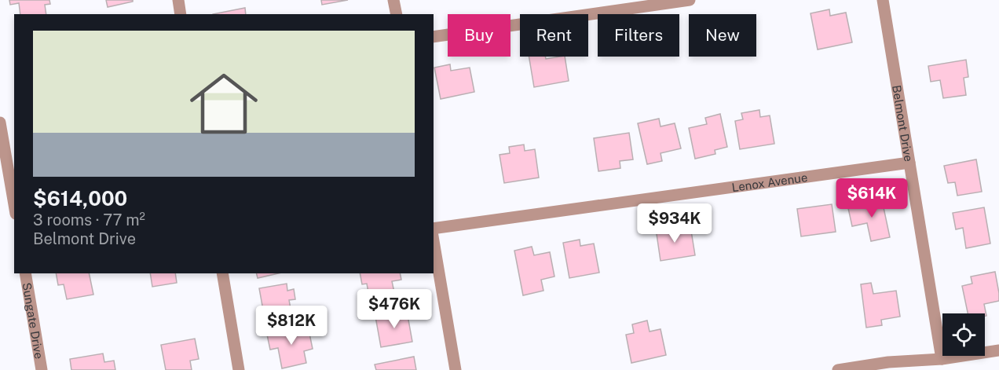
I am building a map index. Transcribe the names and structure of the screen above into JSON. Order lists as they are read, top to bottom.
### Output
{
  "streets": {
    "street": ["Belmont Drive", "Lenox Avenue", "Sungate Drive"]
  },
  "crossings": [
    ["Belmont Drive", "Lenox Avenue"]
  ],
  "page": {
    "chip": [
      "Buy",
      "Rent",
      "Filters",
      "New"
    ],
    "list": [
      {
        "name": "$614,000",
        "note": "3 rooms · 77 m² · Belmont Drive"
      }
    ],
    "price": [
      "$614K",
      "$934K",
      "$476K",
      "$812K"
    ]
  }
}
